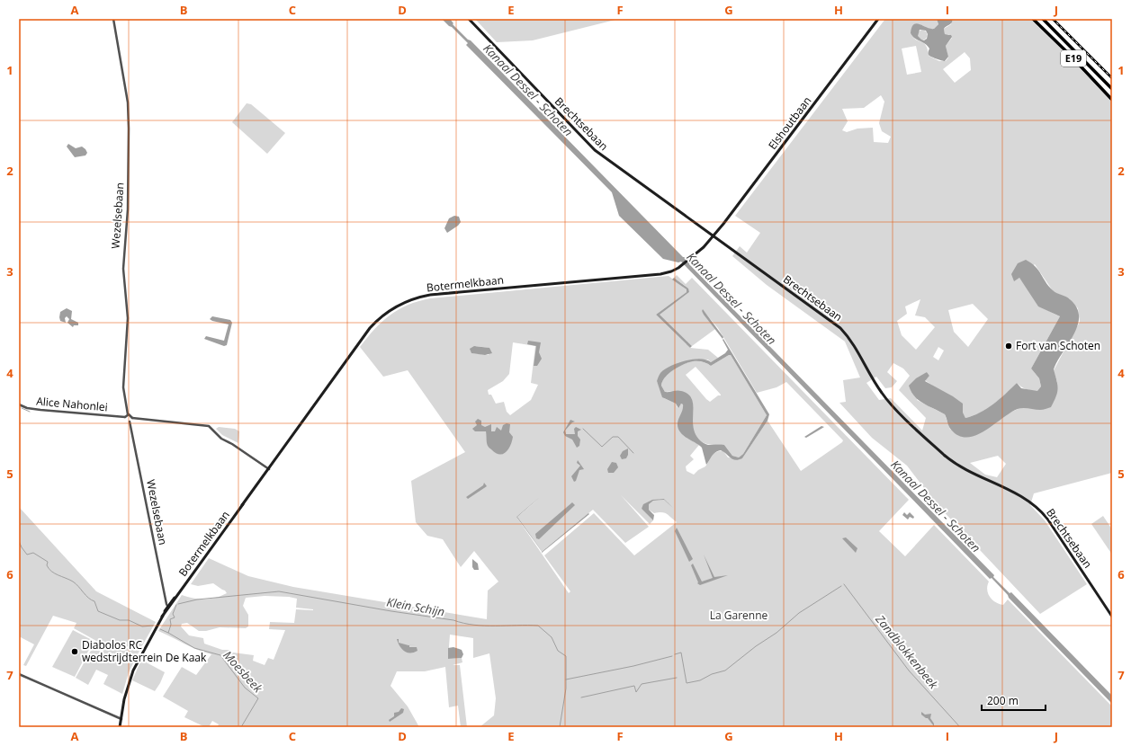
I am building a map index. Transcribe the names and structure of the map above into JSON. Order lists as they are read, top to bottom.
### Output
{
  "streets": {
    "highway": ["E19"],
    "main road": ["Elshoutbaan", "Brechtsebaan", "Botermelkbaan"],
    "street": ["Wezelsebaan", "Alice Nahonlei"]
  },
  "crossings": [
    ["Elshoutbaan", "Brechtsebaan"],
    ["Elshoutbaan", "Botermelkbaan"],
    ["Brechtsebaan", "Botermelkbaan"],
    ["Wezelsebaan", "Botermelkbaan"],
    ["Wezelsebaan", "Alice Nahonlei"]
  ],
  "water": [
    "Kanaal Dessel - Schoten",
    "Klein Schijn",
    "Zandblokkenbeek",
    "Moesbeek"
  ],
  "parks": ["La Garenne"],
  "places": ["Fort van Schoten", "Diabolos RC wedstrijdterrein De Kaak"],
  "scale_bar": "200 m",
  "grid": {
    "columns": [
      "A",
      "B",
      "C",
      "D",
      "E",
      "F",
      "G",
      "H",
      "I",
      "J"
    ],
    "rows": [
      "1",
      "2",
      "3",
      "4",
      "5",
      "6",
      "7"
    ]
  }
}
